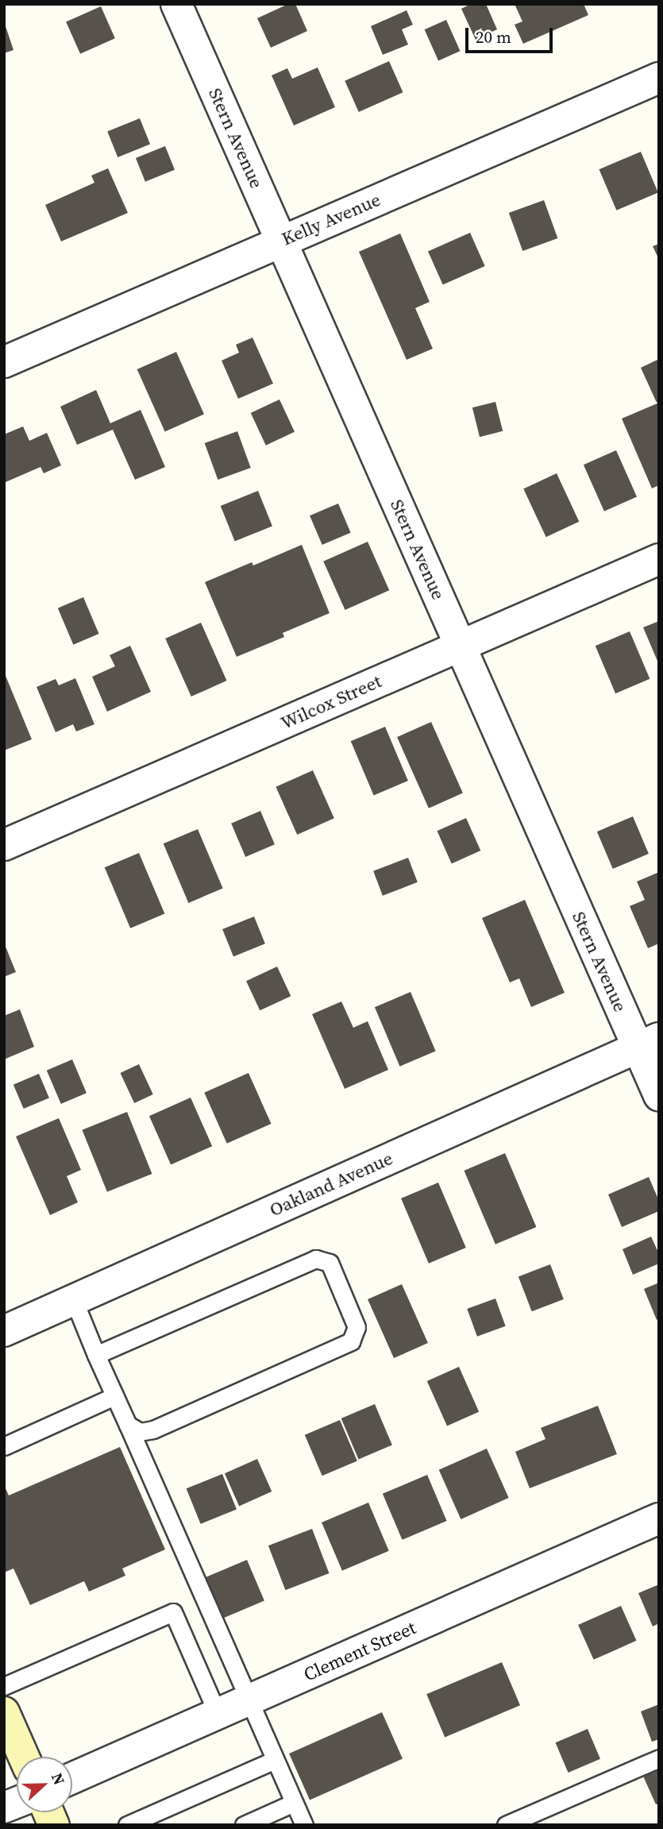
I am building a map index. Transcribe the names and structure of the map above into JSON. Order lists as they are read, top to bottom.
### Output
{
  "streets": {
    "street": [
      "Stern Avenue",
      "Kelly Avenue",
      "Wilcox Street",
      "Oakland Avenue",
      "Clement Street"
    ]
  },
  "crossings": [
    ["Stern Avenue", "Kelly Avenue"],
    ["Stern Avenue", "Wilcox Street"],
    ["Stern Avenue", "Oakland Avenue"]
  ],
  "scale_bar": "20 m",
  "north": "right"
}
